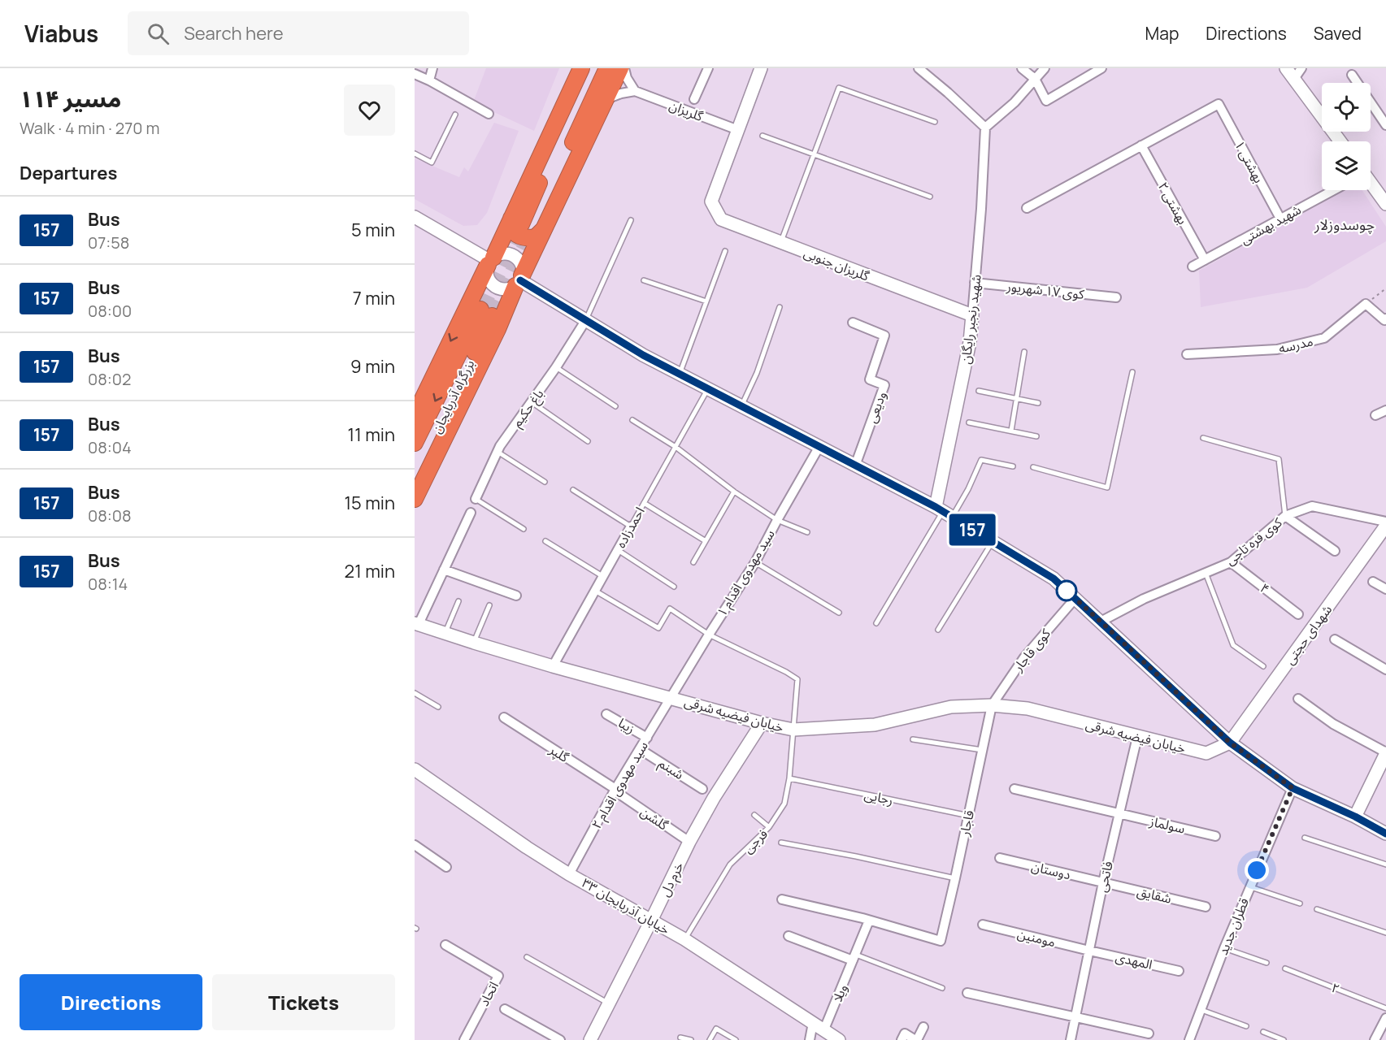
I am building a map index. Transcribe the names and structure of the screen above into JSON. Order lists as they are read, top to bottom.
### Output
{
  "streets": {
    "highway": ["بزرگراه آذربایجان"],
    "street": [
      "گلریزان",
      "بهشتی ۱",
      "بهشتی ۲",
      "شهید بهشتی",
      "گلریزان جنوبی",
      "کوی ۱۷ شهریور",
      "شهید رنجبر رایگان",
      "مدرسه",
      "ودیعی",
      "باغ حکیم",
      "احمدزاده",
      "کوی قره تاجی",
      "سید مهدوی اقدام ۱",
      "۴",
      "شهدای حجتی",
      "کوی قاجار",
      "خیابان فیضیه شرقی",
      "زیبا",
      "گلپر",
      "شبنم",
      "سید مهدوی اقدام ۲",
      "گلشن",
      "قاجار",
      "سولماز",
      "دوستان",
      "فاتحی",
      "خرم دل",
      "شقایق",
      "خیابان آذربایجان ۳۳",
      "قطران جدید",
      "مومنین",
      "المهدی",
      "ویلا",
      "اتحاد"
    ],
    "lane": ["رجایی", "فرجی", "۲"]
  },
  "crossings": [
    ["گلریزان", "گلریزان جنوبی"],
    ["بهشتی ۱", "بهشتی ۲"],
    ["بهشتی ۱", "شهید بهشتی"],
    ["بهشتی ۲", "شهید بهشتی"],
    ["گلریزان جنوبی", "شهید رنجبر رایگان"],
    ["کوی ۱۷ شهریور", "شهید رنجبر رایگان"],
    ["احمدزاده", "خیابان فیضیه شرقی"],
    ["کوی قره تاجی", "۴"],
    ["سید مهدوی اقدام ۱", "خیابان فیضیه شرقی"],
    ["سید مهدوی اقدام ۱", "سید مهدوی اقدام ۲"],
    ["سید مهدوی اقدام ۱", "فرجی"],
    ["شهدای حجتی", "خیابان فیضیه شرقی"],
    ["کوی قاجار", "خیابان فیضیه شرقی"],
    ["کوی قاجار", "قاجار"],
    ["خیابان فیضیه شرقی", "سید مهدوی اقدام ۲"],
    ["خیابان فیضیه شرقی", "قاجار"],
    ["خیابان فیضیه شرقی", "فرجی"],
    ["خیابان فیضیه شرقی", "فاتحی"],
    ["خیابان فیضیه شرقی", "خرم دل"],
    ["زیبا", "سید مهدوی اقدام ۲"],
    ["گلپر", "سید مهدوی اقدام ۲"],
    ["گلپر", "گلشن"],
    ["شبنم", "سید مهدوی اقدام ۲"],
    ["سید مهدوی اقدام ۲", "گلشن"],
    ["سید مهدوی اقدام ۲", "خیابان آذربایجان ۳۳"],
    ["رجایی", "قاجار"],
    ["رجایی", "فرجی"],
    ["گلشن", "خرم دل"],
    ["قاجار", "ویلا"],
    ["سولماز", "فاتحی"],
    ["فرجی", "خیابان آذربایجان ۳۳"],
    ["دوستان", "فاتحی"],
    ["دوستان", "شقایق"],
    ["فاتحی", "شقایق"],
    ["فاتحی", "مومنین"],
    ["فاتحی", "المهدی"],
    ["خرم دل", "خیابان آذربایجان ۳۳"],
    ["خیابان آذربایجان ۳۳", "ویلا"],
    ["مومنین", "المهدی"]
  ],
  "districts": ["چوسدوزلار"],
  "lines": ["bus line 157"],
  "page": {
    "header": "Viabus",
    "search": "Search here",
    "nav": ["Map", "Directions", "Saved"],
    "heading": [
      ["مسیر ۱۱۴", "Walk · 4 min · 270 m"],
      "Departures"
    ],
    "on_map": "157",
    "list": [
      {
        "mark": "157",
        "name": "Bus",
        "note": "07:58",
        "value": "5 min"
      },
      {
        "mark": "157",
        "name": "Bus",
        "note": "08:00",
        "value": "7 min"
      },
      {
        "mark": "157",
        "name": "Bus",
        "note": "08:02",
        "value": "9 min"
      },
      {
        "mark": "157",
        "name": "Bus",
        "note": "08:04",
        "value": "11 min"
      },
      {
        "mark": "157",
        "name": "Bus",
        "note": "08:08",
        "value": "15 min"
      },
      {
        "mark": "157",
        "name": "Bus",
        "note": "08:14",
        "value": "21 min"
      }
    ],
    "buttons": ["Directions", "Tickets"]
  }
}
